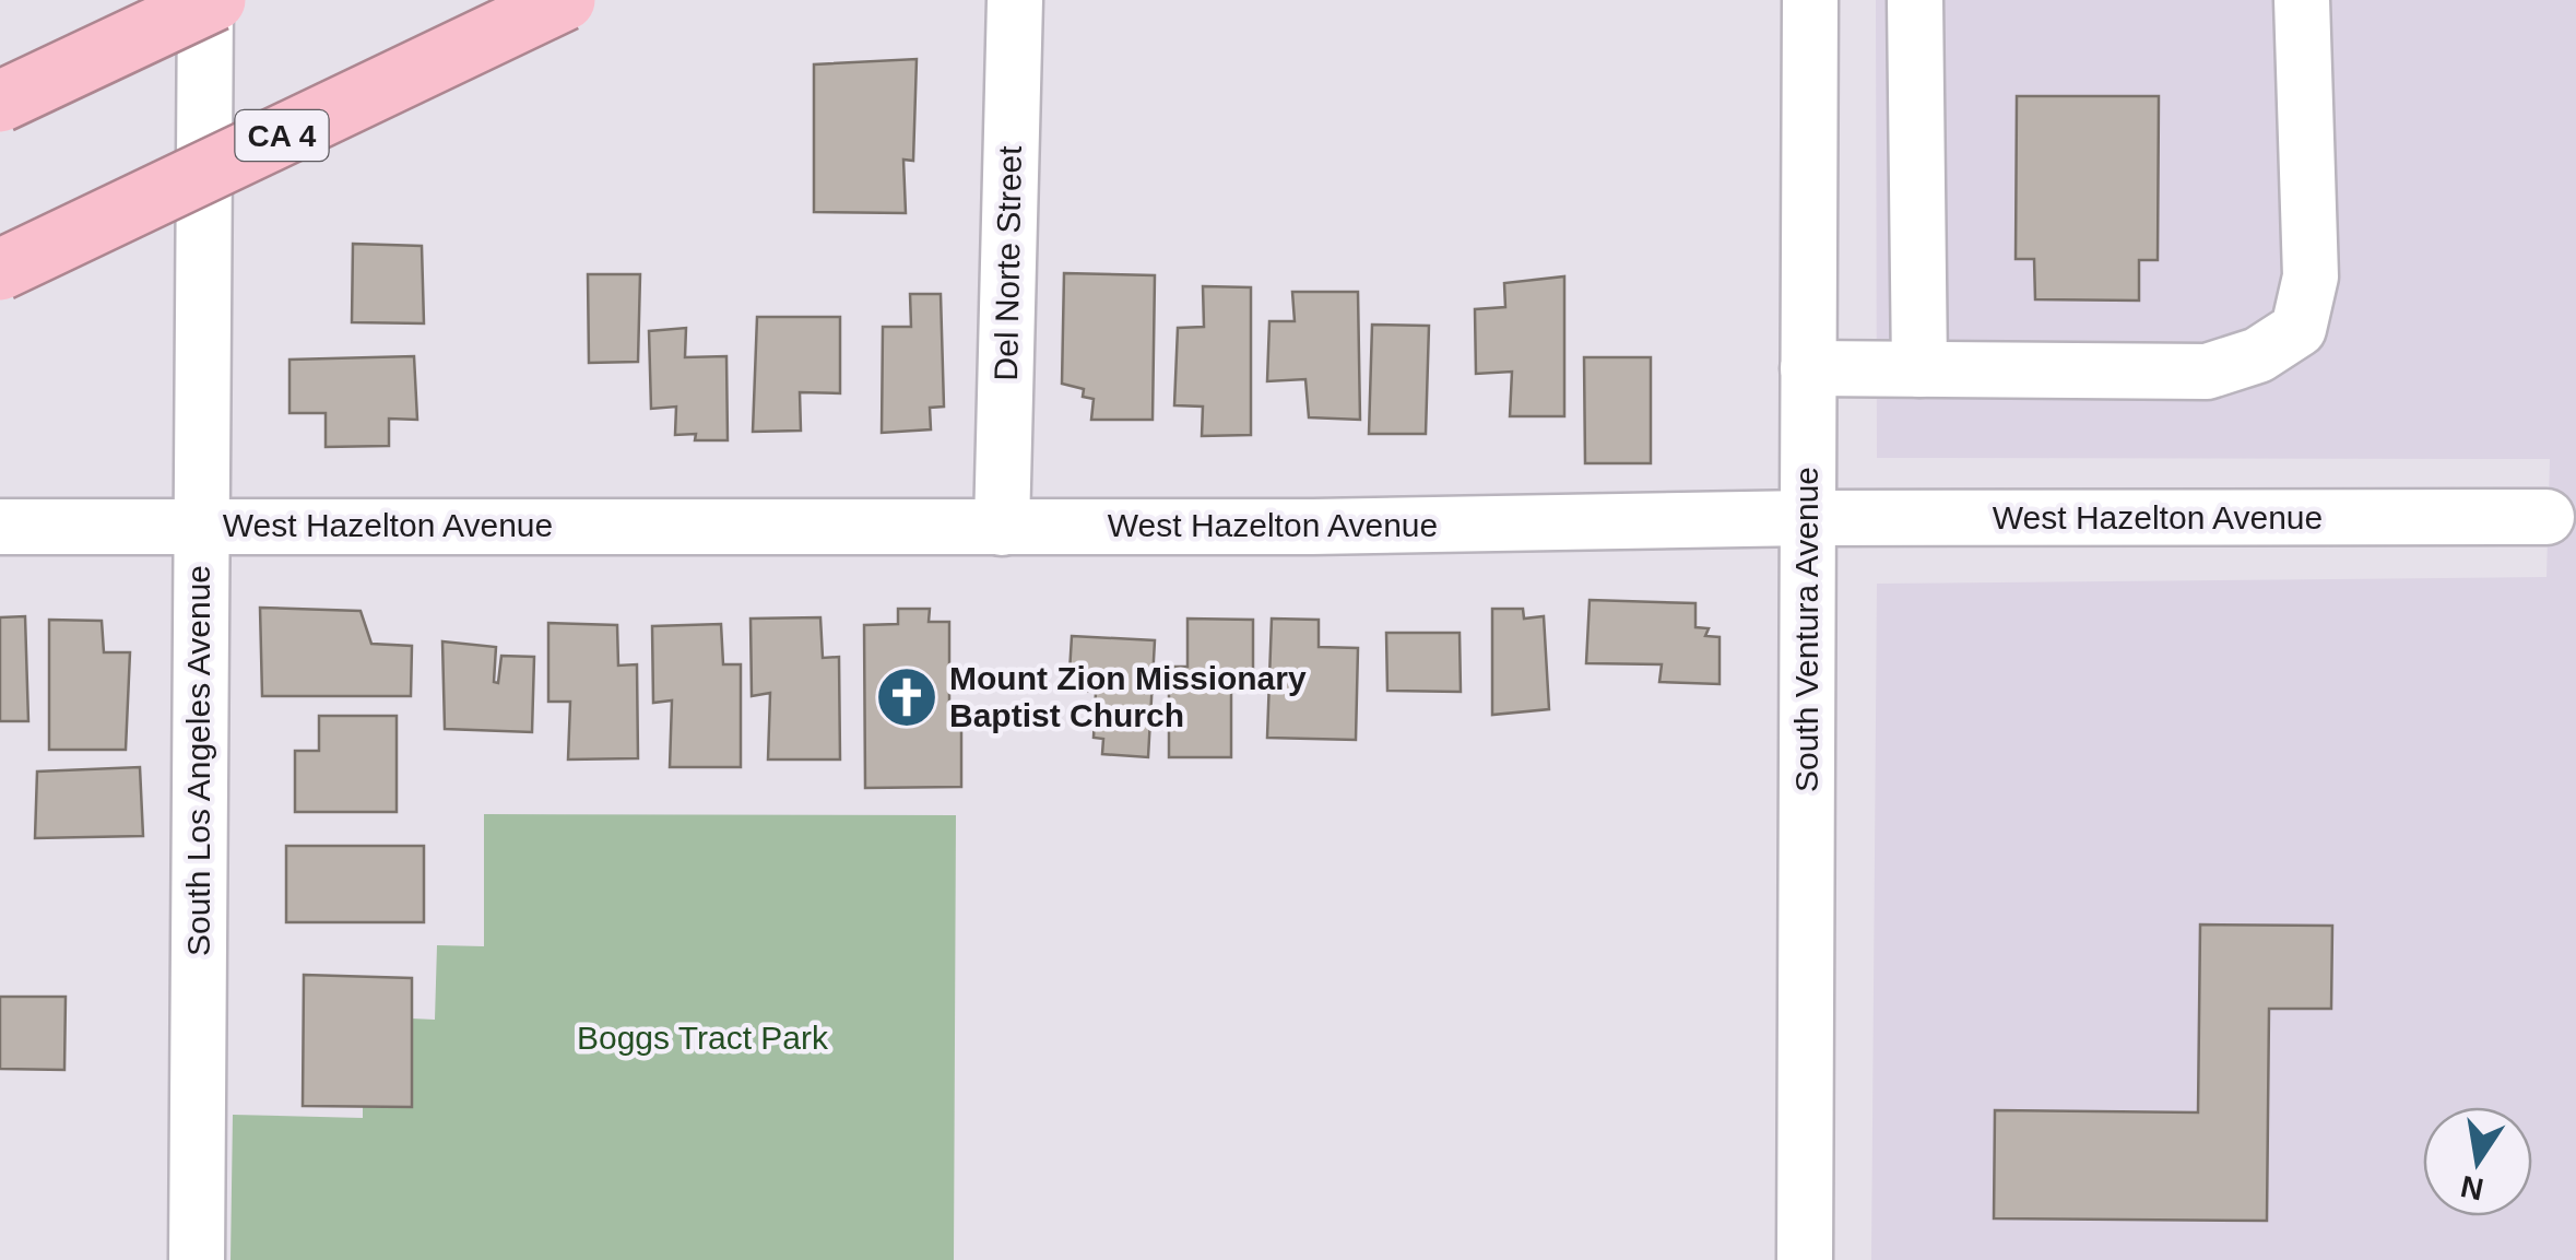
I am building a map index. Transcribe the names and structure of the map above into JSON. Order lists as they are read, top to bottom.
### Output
{
  "streets": {
    "highway": ["CA 4"],
    "street": [
      "Del Norte Street",
      "West Hazelton Avenue",
      "South Ventura Avenue",
      "South Los Angeles Avenue"
    ]
  },
  "crossings": [
    ["Del Norte Street", "West Hazelton Avenue"],
    ["West Hazelton Avenue", "South Ventura Avenue"],
    ["West Hazelton Avenue", "South Los Angeles Avenue"]
  ],
  "parks": ["Boggs Tract Park"],
  "places": {
    "church": ["Mount Zion Missionary Baptist Church"]
  },
  "north": "bottom"
}
